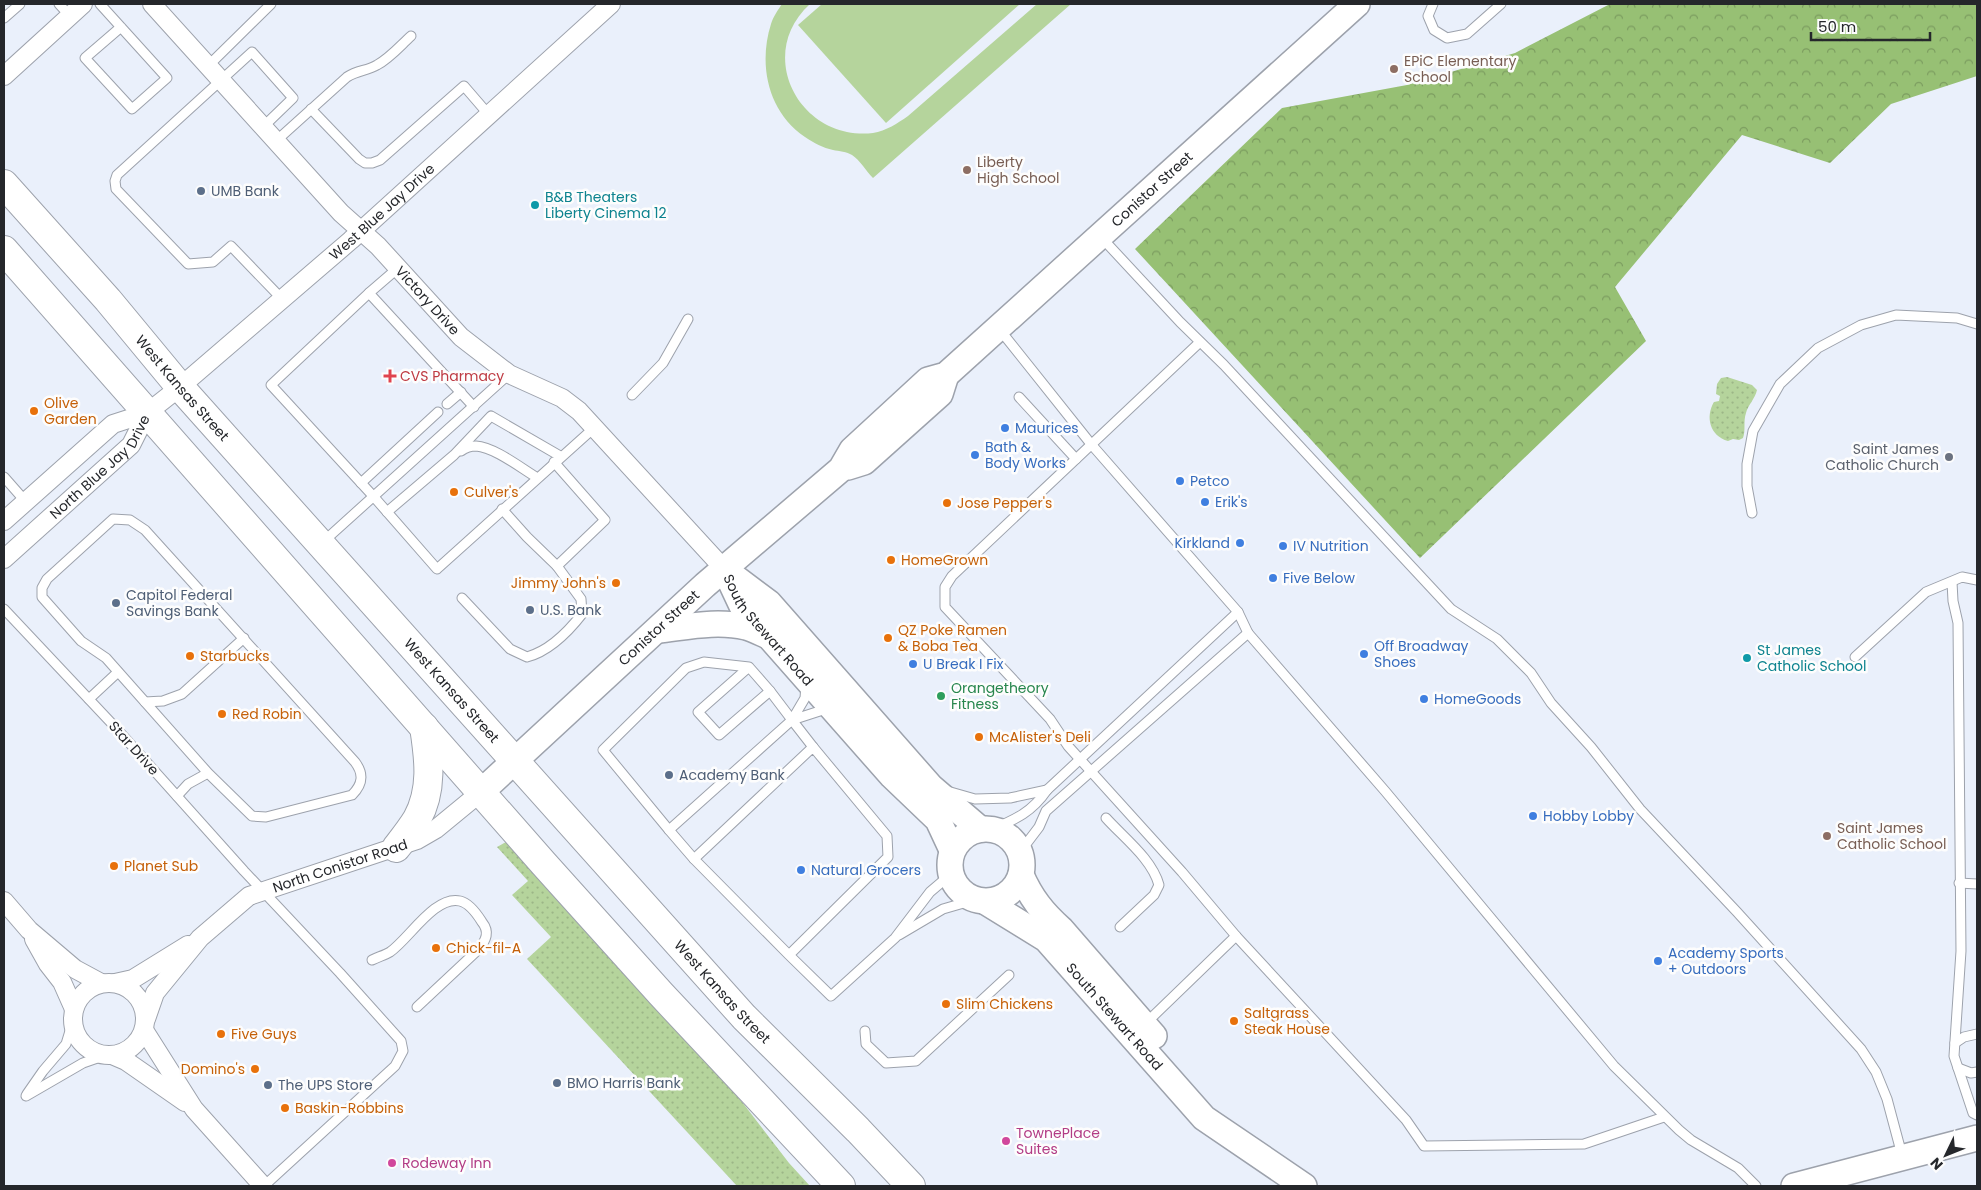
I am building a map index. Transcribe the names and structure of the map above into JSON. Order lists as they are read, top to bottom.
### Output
{
  "streets": {
    "highway": ["West Kansas Street"],
    "street": [
      "Conistor Street",
      "West Blue Jay Drive",
      "Victory Drive",
      "North Blue Jay Drive",
      "South Stewart Road",
      "North Conistor Road"
    ],
    "lane": ["Star Drive"]
  },
  "crossings": [
    ["Conistor Street", "Victory Drive"],
    ["Conistor Street", "West Kansas Street"],
    ["Conistor Street", "South Stewart Road"],
    ["Conistor Street", "North Conistor Road"],
    ["West Blue Jay Drive", "Victory Drive"],
    ["West Blue Jay Drive", "West Kansas Street"],
    ["West Blue Jay Drive", "North Blue Jay Drive"],
    ["Victory Drive", "South Stewart Road"],
    ["Star Drive", "North Conistor Road"]
  ],
  "places": {
    "other": [
      "EPiC Elementary School",
      "Liberty High School",
      "UMB Bank",
      "B&B Theaters Liberty Cinema 12",
      "Olive Garden",
      "Maurices",
      "Bath & Body Works",
      "Saint James Catholic Church",
      "Petco",
      "Culver's",
      "Erik's",
      "Jose Pepper's",
      "Kirkland",
      "IV Nutrition",
      "HomeGrown",
      "Five Below",
      "Jimmy John's",
      "Capitol Federal Savings Bank",
      "U.S. Bank",
      "QZ Poke Ramen & Boba Tea",
      "Off Broadway Shoes",
      "Starbucks",
      "St James Catholic School",
      "U Break I Fix",
      "Orangetheory Fitness",
      "HomeGoods",
      "Red Robin",
      "McAlister's Deli",
      "Academy Bank",
      "Hobby Lobby",
      "Saint James Catholic School",
      "Planet Sub",
      "Natural Grocers",
      "Chick-fil-A",
      "Academy Sports + Outdoors",
      "Slim Chickens",
      "Saltgrass Steak House",
      "Five Guys",
      "Domino's",
      "BMO Harris Bank",
      "The UPS Store",
      "Baskin-Robbins",
      "TownePlace Suites",
      "Rodeway Inn"
    ],
    "health": ["CVS Pharmacy"]
  },
  "scale_bar": "50 m",
  "north": "bottom left"
}
